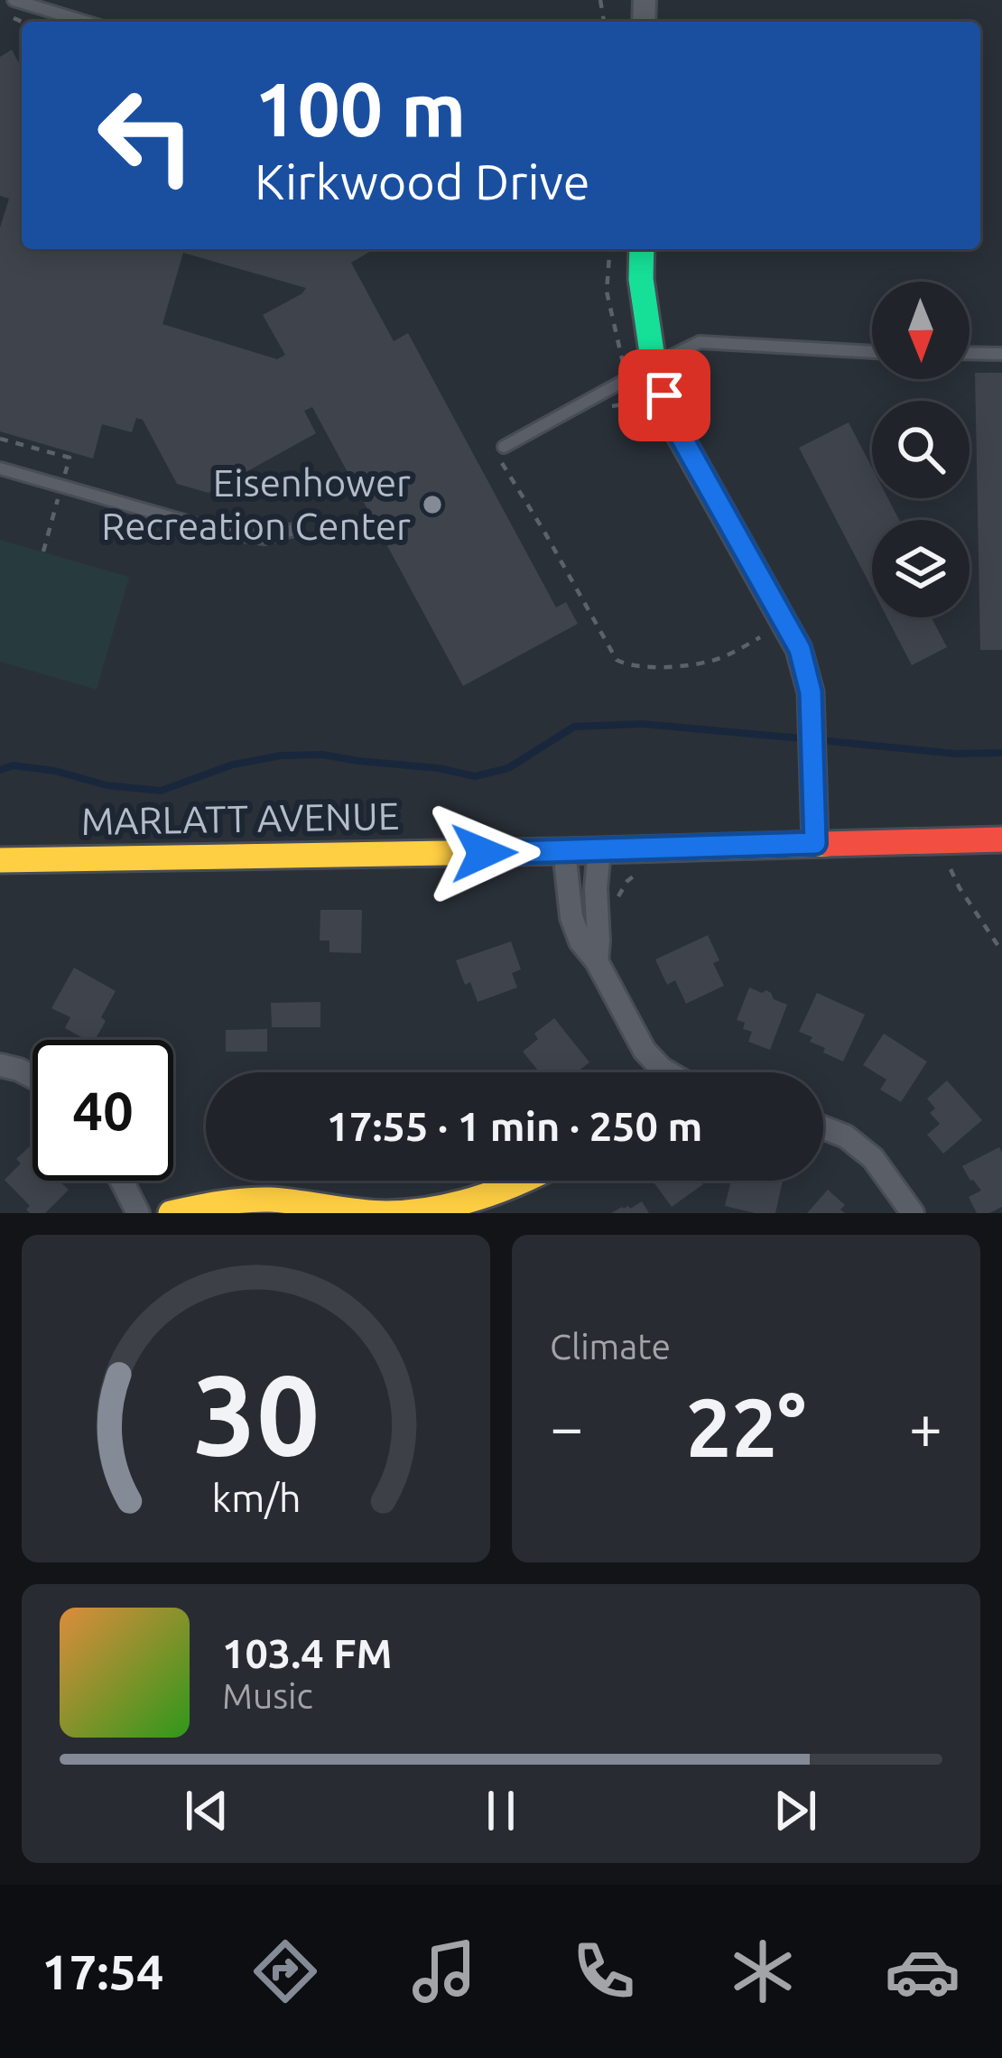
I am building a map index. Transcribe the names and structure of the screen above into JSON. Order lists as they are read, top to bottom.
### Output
{
  "streets": {
    "street": ["MARLATT AVENUE"]
  },
  "places": ["Eisenhower Recreation Center"],
  "north": "bottom",
  "page": {
    "turn": ["100 m", "Kirkwood Drive"],
    "limit": "40",
    "trip": "17:55 · 1 min · 250 m",
    "tile": "Climate",
    "heat": ["−", "22°", "+"],
    "song": ["103.4 FM", "Music"],
    "tabs": "17:54",
    "gauge": ["30", "km/h"]
  }
}
